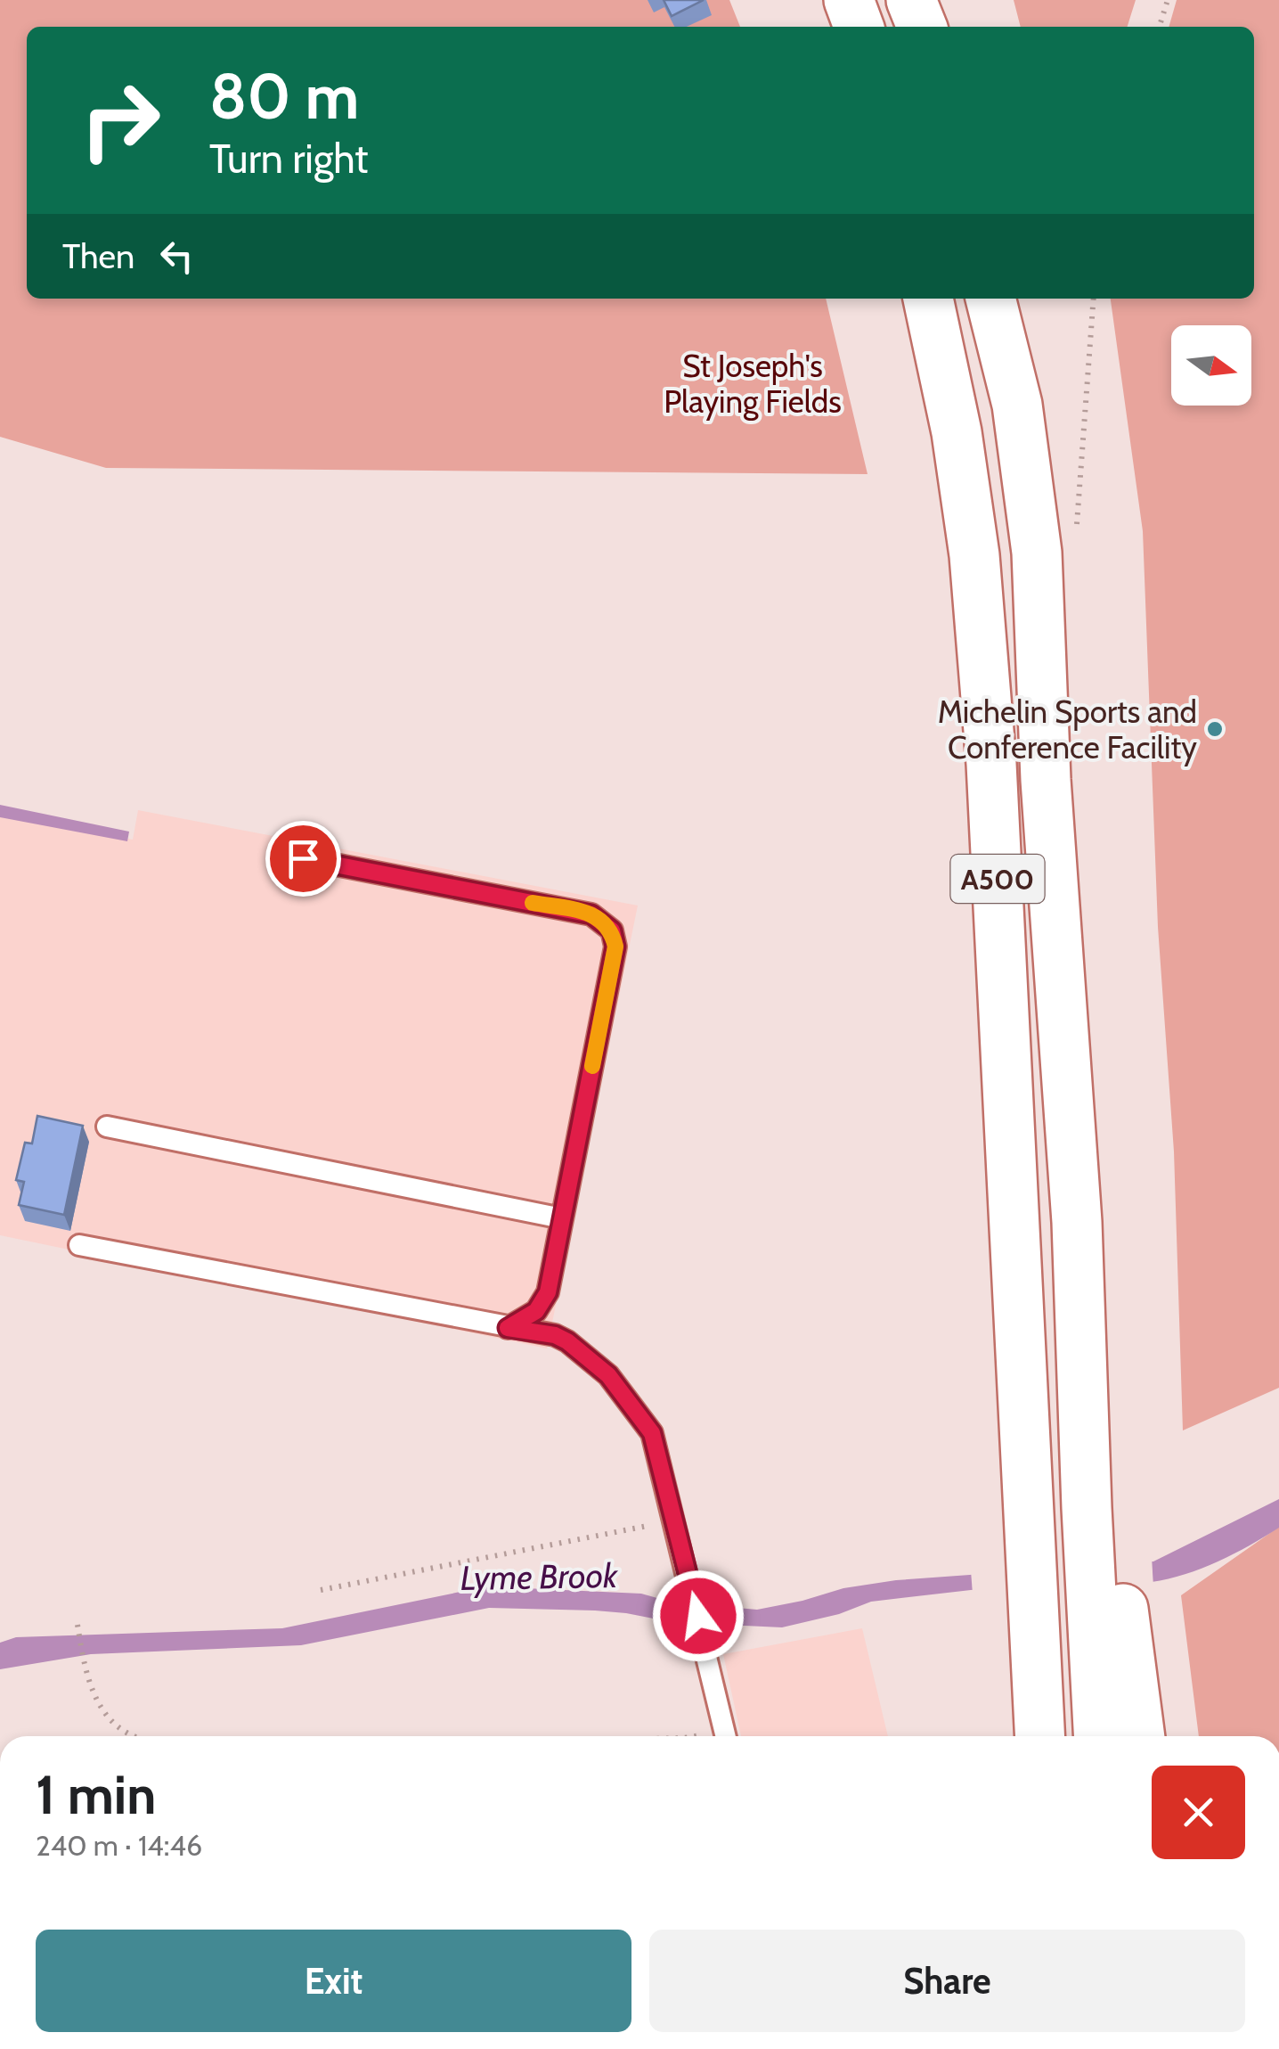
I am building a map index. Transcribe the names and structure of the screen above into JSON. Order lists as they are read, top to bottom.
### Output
{
  "streets": {
    "highway": ["A500"]
  },
  "water": ["Lyme Brook"],
  "parks": ["St Joseph's Playing Fields"],
  "places": ["Michelin Sports and Conference Facility"],
  "north": "right",
  "page": {
    "turn": ["80 m", "Turn right"],
    "then": "Then",
    "heading": ["1 min", "240 m · 14:46"],
    "buttons": ["Exit", "Share"]
  }
}
